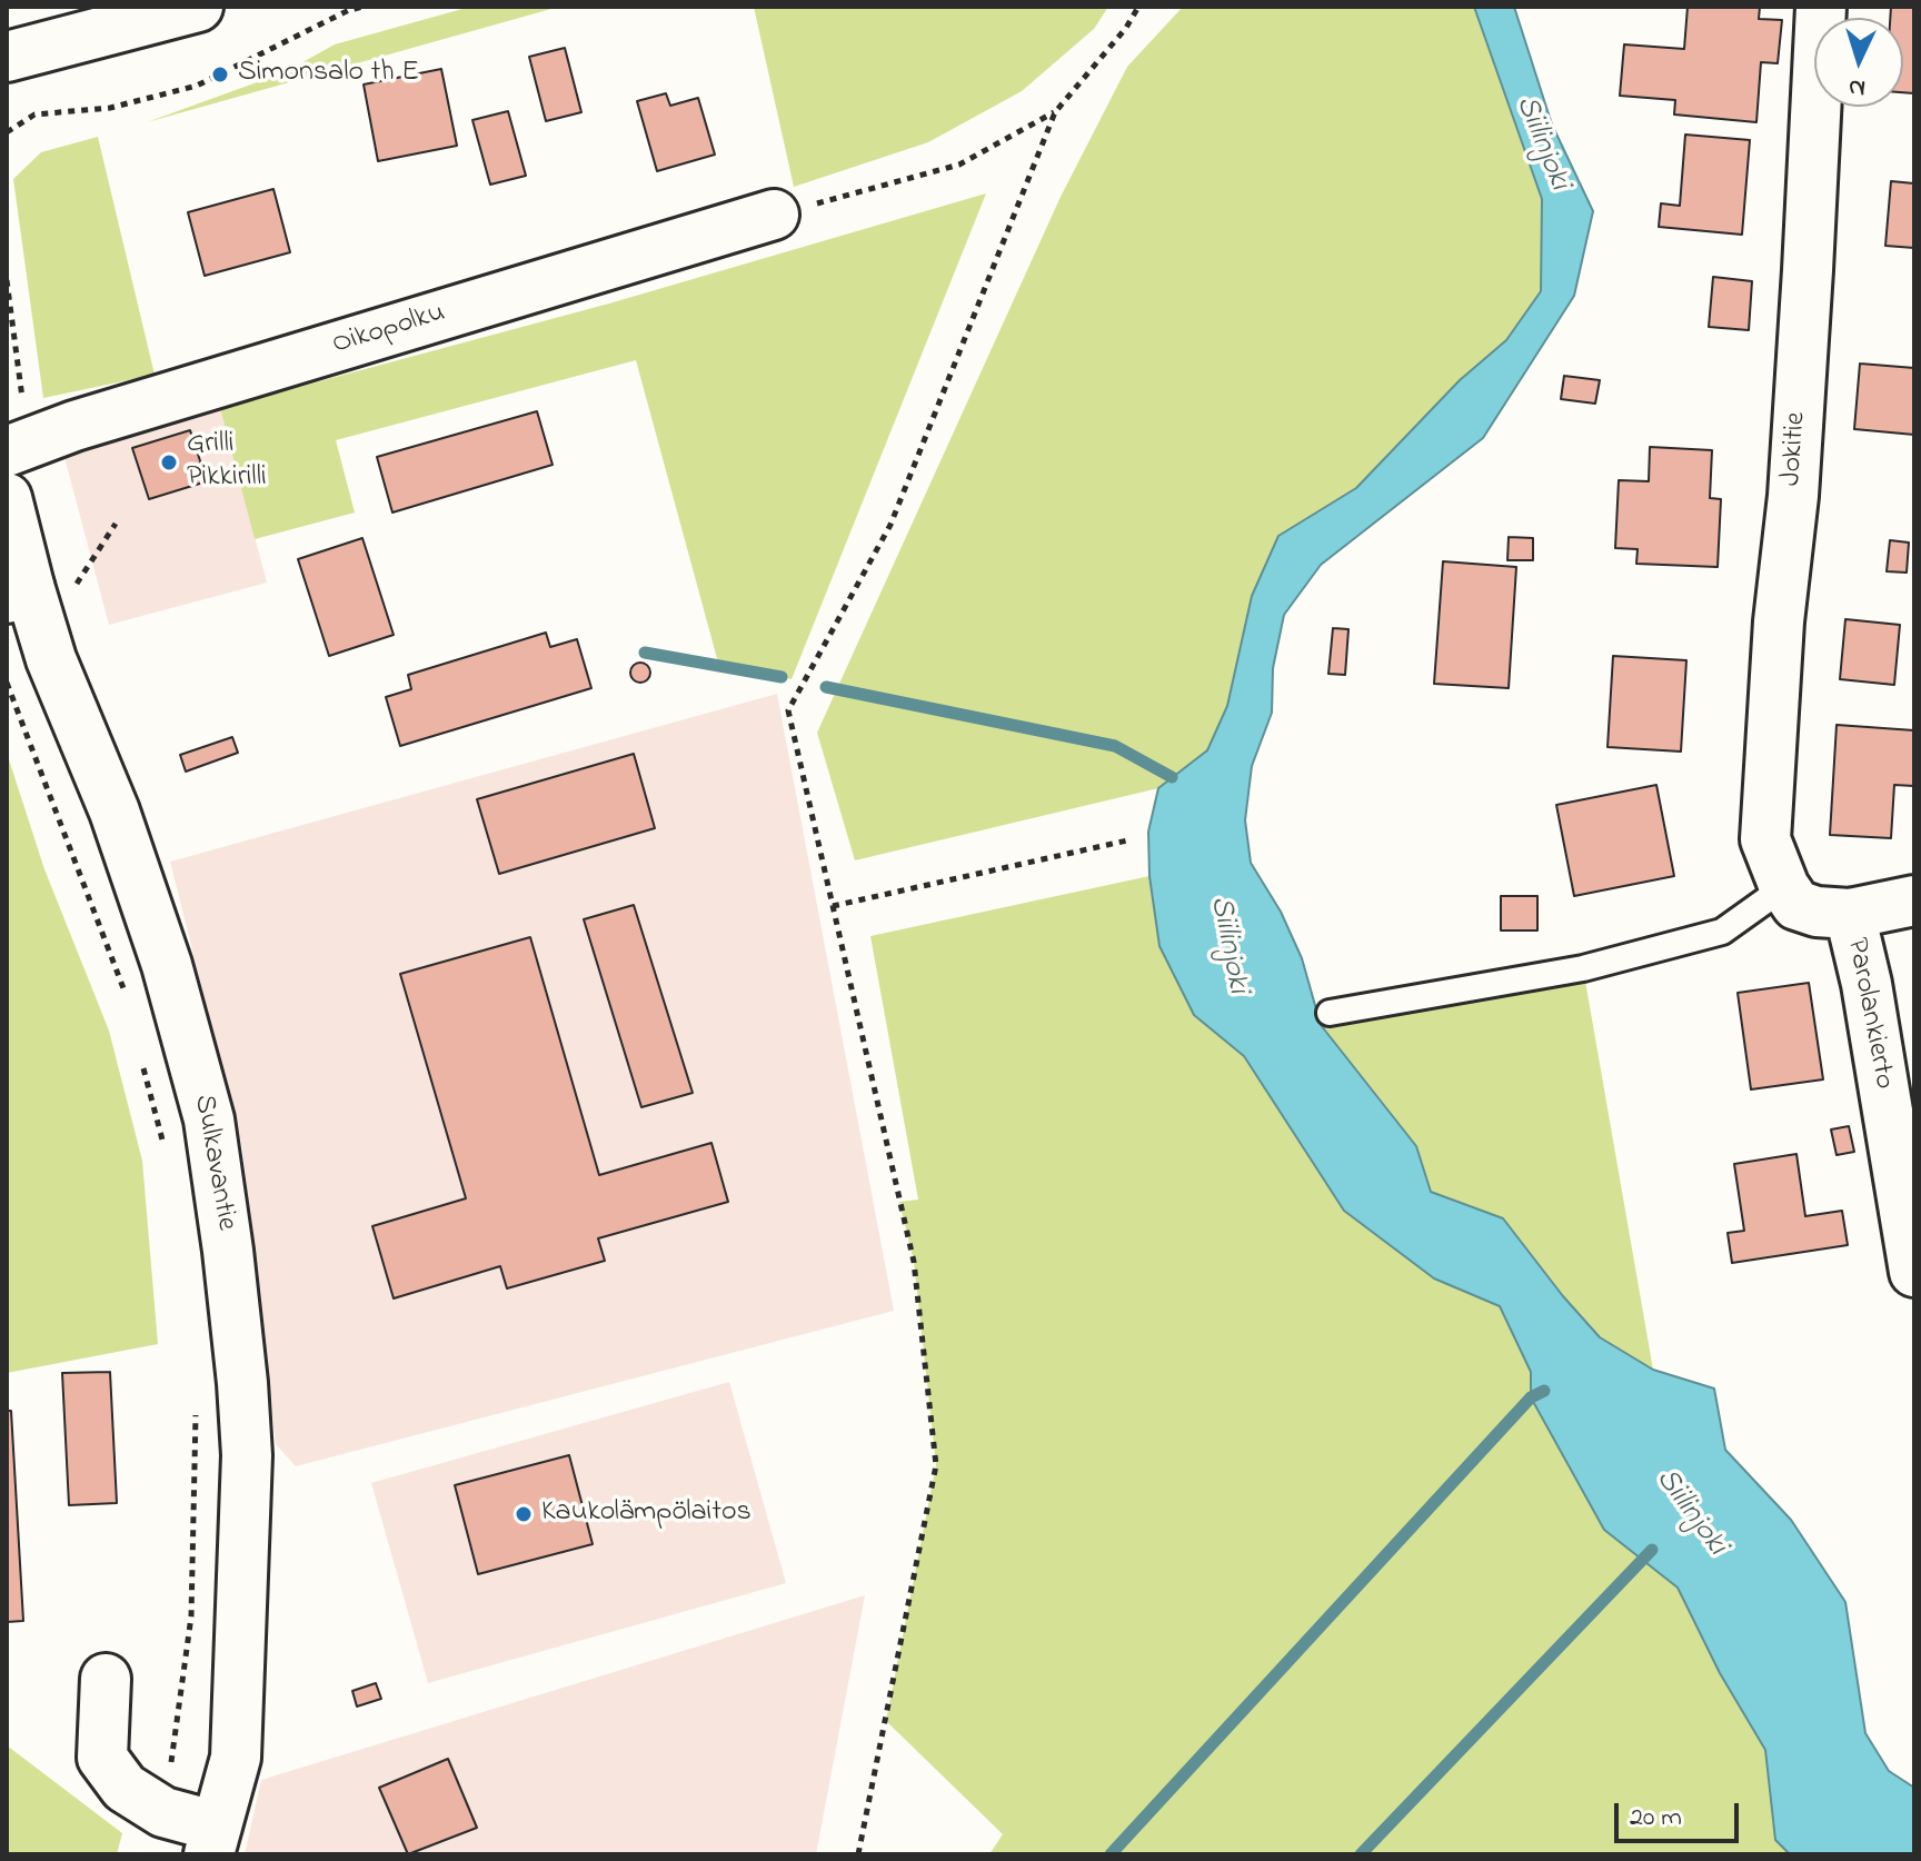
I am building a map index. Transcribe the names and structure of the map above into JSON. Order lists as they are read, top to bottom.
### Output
{
  "streets": {
    "street": [
      "Oikopolku",
      "Jokitie",
      "Parolankierto",
      "Sulkavantie"
    ]
  },
  "water": ["Siilinjoki"],
  "places": ["Simonsalo th E", "Grilli Pikkirilli", "Kaukolämpölaitos"],
  "scale_bar": "20 m",
  "north": "bottom"
}
